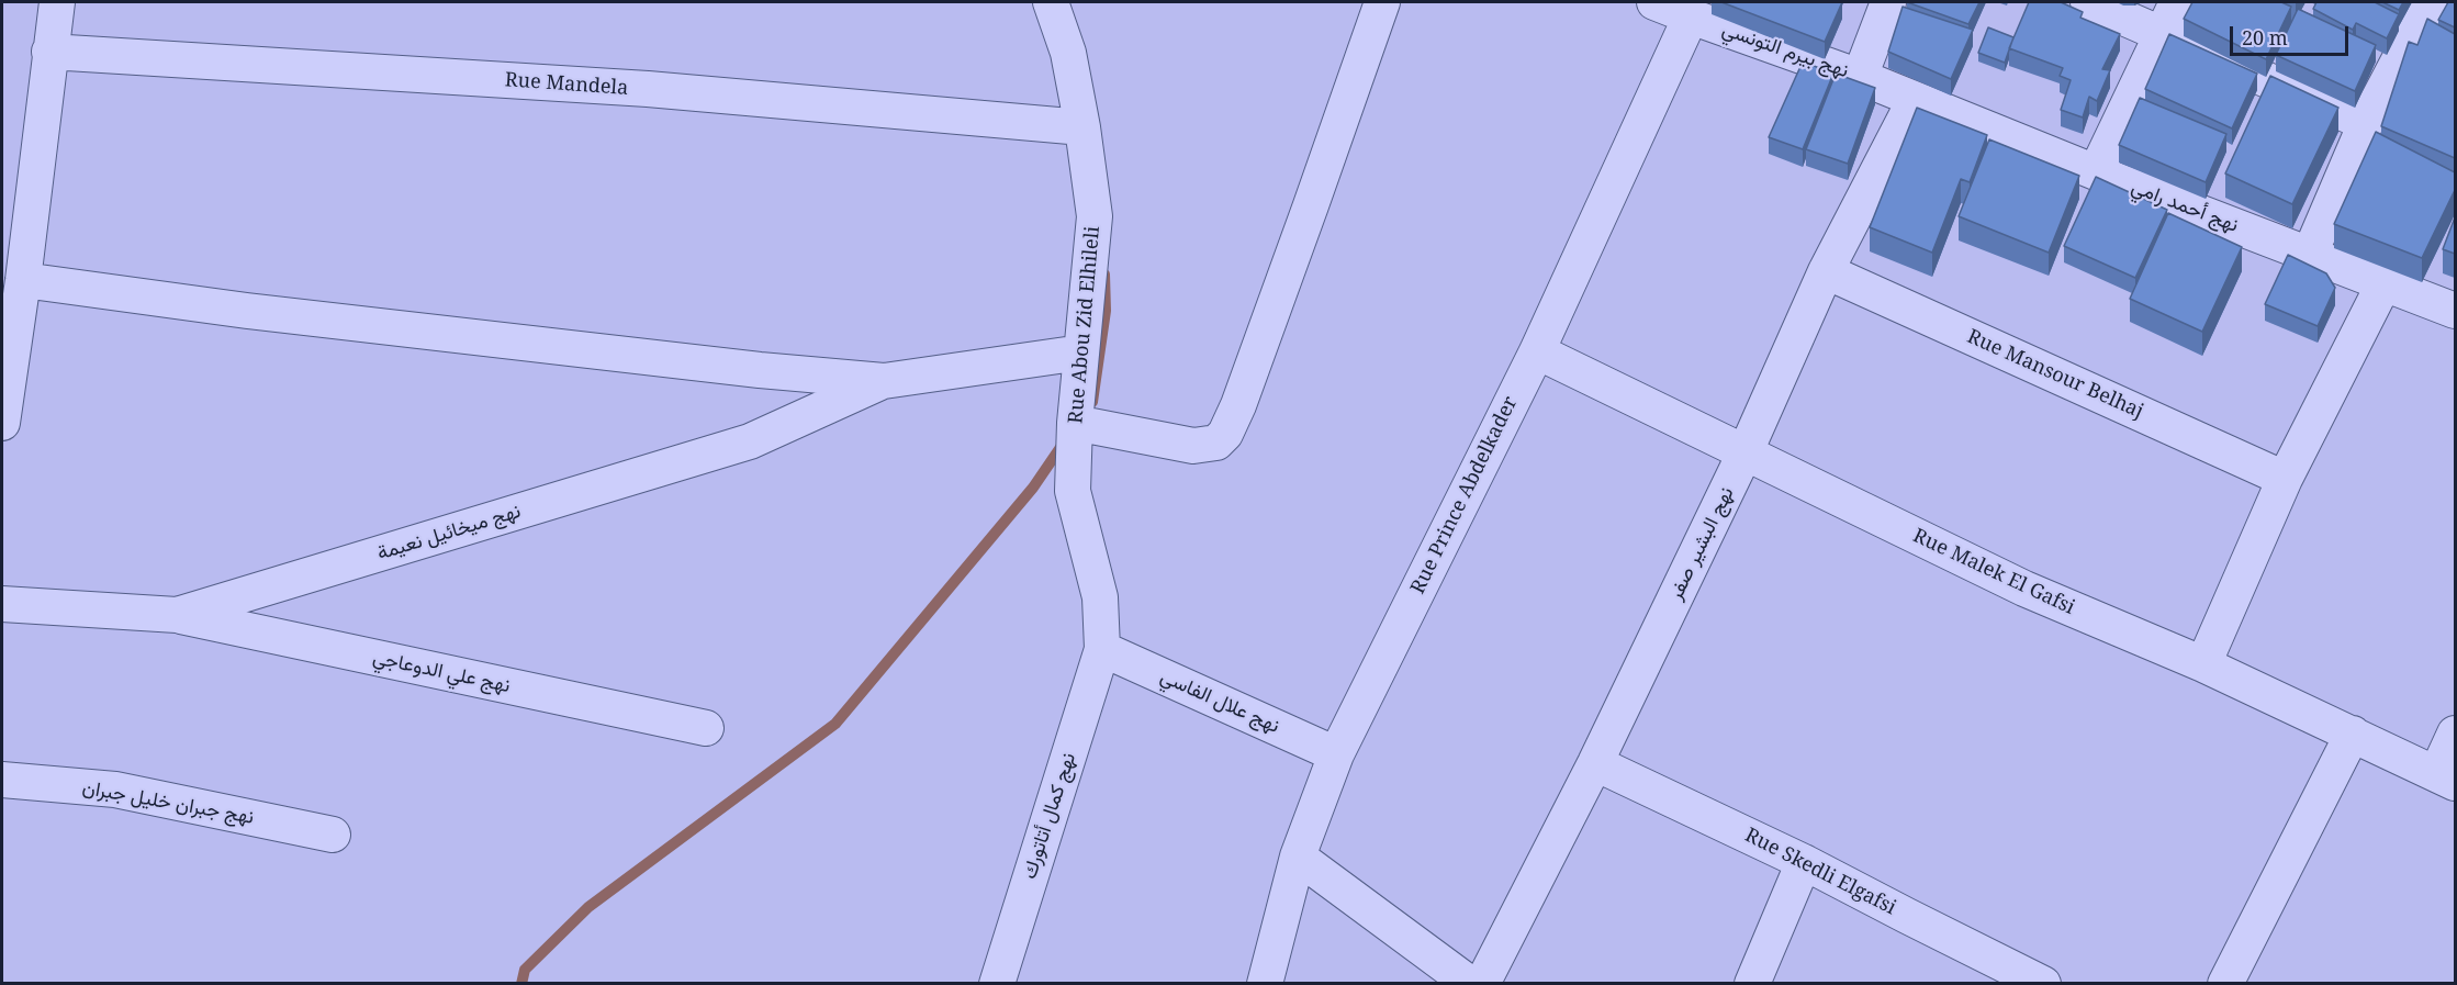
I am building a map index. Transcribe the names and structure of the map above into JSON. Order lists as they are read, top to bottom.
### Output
{
  "streets": {
    "street": [
      "نهج بيرم التونسي",
      "Rue Mandela",
      "نهج أحمد رامي",
      "Rue Abou Zid Elhileli",
      "Rue Mansour Belhaj",
      "Rue Prince Abdelkader",
      "نهج ميخائيل نعيمة",
      "نهج البشير صفر",
      "Rue Malek El Gafsi",
      "نهج علي الدوعاجي",
      "نهج علال الفاسي",
      "نهج جبران خليل جبران",
      "نهج كمال أتاتورك",
      "Rue Skedli Elgafsi"
    ]
  },
  "crossings": [
    ["نهج بيرم التونسي", "نهج أحمد رامي"],
    ["نهج بيرم التونسي", "Rue Prince Abdelkader"],
    ["نهج بيرم التونسي", "نهج البشير صفر"],
    ["Rue Mandela", "Rue Abou Zid Elhileli"],
    ["نهج أحمد رامي", "نهج البشير صفر"],
    ["Rue Abou Zid Elhileli", "نهج علال الفاسي"],
    ["Rue Abou Zid Elhileli", "نهج كمال أتاتورك"],
    ["Rue Mansour Belhaj", "نهج البشير صفر"],
    ["Rue Prince Abdelkader", "Rue Malek El Gafsi"],
    ["Rue Prince Abdelkader", "نهج علال الفاسي"],
    ["نهج ميخائيل نعيمة", "نهج علي الدوعاجي"],
    ["نهج البشير صفر", "Rue Malek El Gafsi"],
    ["نهج البشير صفر", "Rue Skedli Elgafsi"],
    ["نهج علال الفاسي", "نهج كمال أتاتورك"]
  ],
  "scale_bar": "20 m"
}
